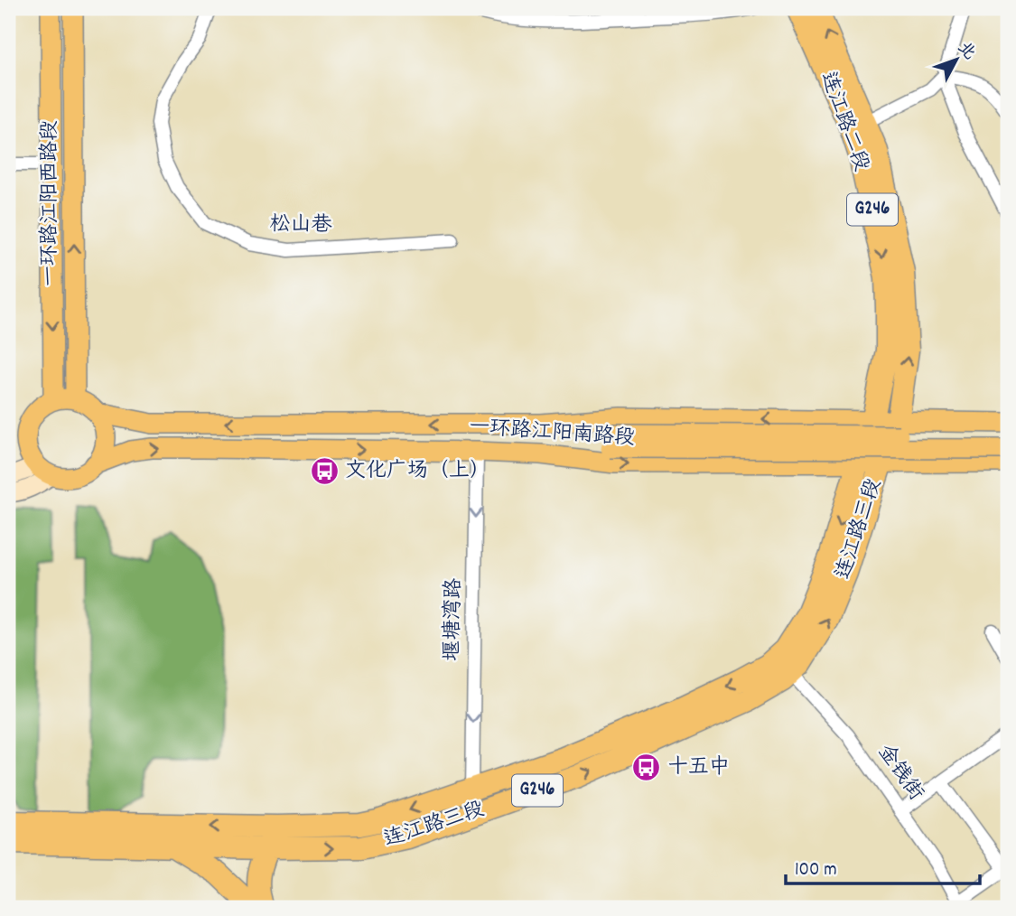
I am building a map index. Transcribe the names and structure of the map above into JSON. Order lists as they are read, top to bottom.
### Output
{
  "streets": {
    "highway": ["连江路二段", "G246", "连江路三段"],
    "main road": ["一环路江阳西路段", "一环路江阳南路段"],
    "street": ["松山巷", "堰塘湾路", "金钱街"]
  },
  "crossings": [
    ["连江路二段", "一环路江阳南路段"],
    ["连江路二段", "连江路三段"],
    ["一环路江阳西路段", "一环路江阳南路段"],
    ["一环路江阳南路段", "连江路三段"],
    ["一环路江阳南路段", "堰塘湾路"],
    ["连江路三段", "堰塘湾路"],
    ["连江路三段", "金钱街"]
  ],
  "one_way": ["堰塘湾路"],
  "places": {
    "bus stop": ["文化广场（上）", "十五中"]
  },
  "scale_bar": "100 m",
  "north": "top right"
}
